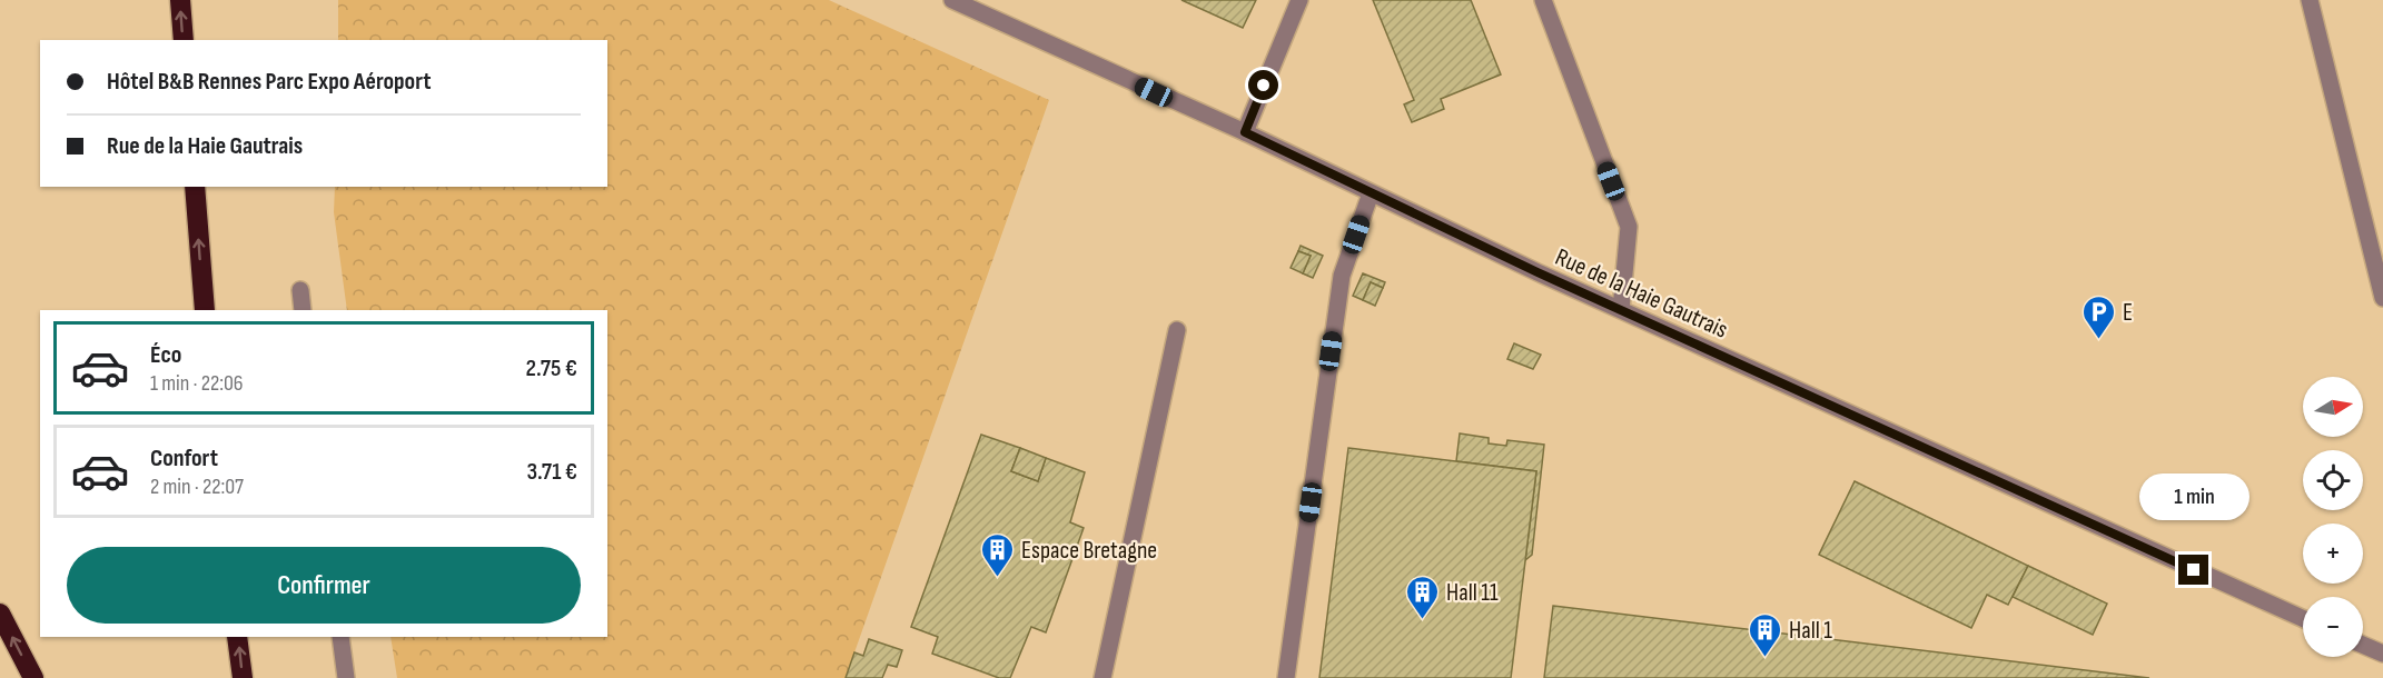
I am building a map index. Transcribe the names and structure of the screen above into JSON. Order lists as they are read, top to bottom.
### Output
{
  "streets": {
    "street": ["Rue de la Haie Gautrais"]
  },
  "places": {
    "parking": ["E"],
    "building": ["Espace Bretagne", "Hall 11", "Hall 1"]
  },
  "north": "right",
  "page": {
    "banner": ["Hôtel B&B Rennes Parc Expo Aéroport", "Rue de la Haie Gautrais"],
    "list": [
      {
        "name": "Éco",
        "note": "1 min · 22:06",
        "value": "2.75 €"
      },
      {
        "name": "Confort",
        "note": "2 min · 22:07",
        "value": "3.71 €"
      }
    ],
    "map_buttons": ["+", "−"],
    "bubble": "1 min",
    "buttons": "Confirmer"
  }
}
